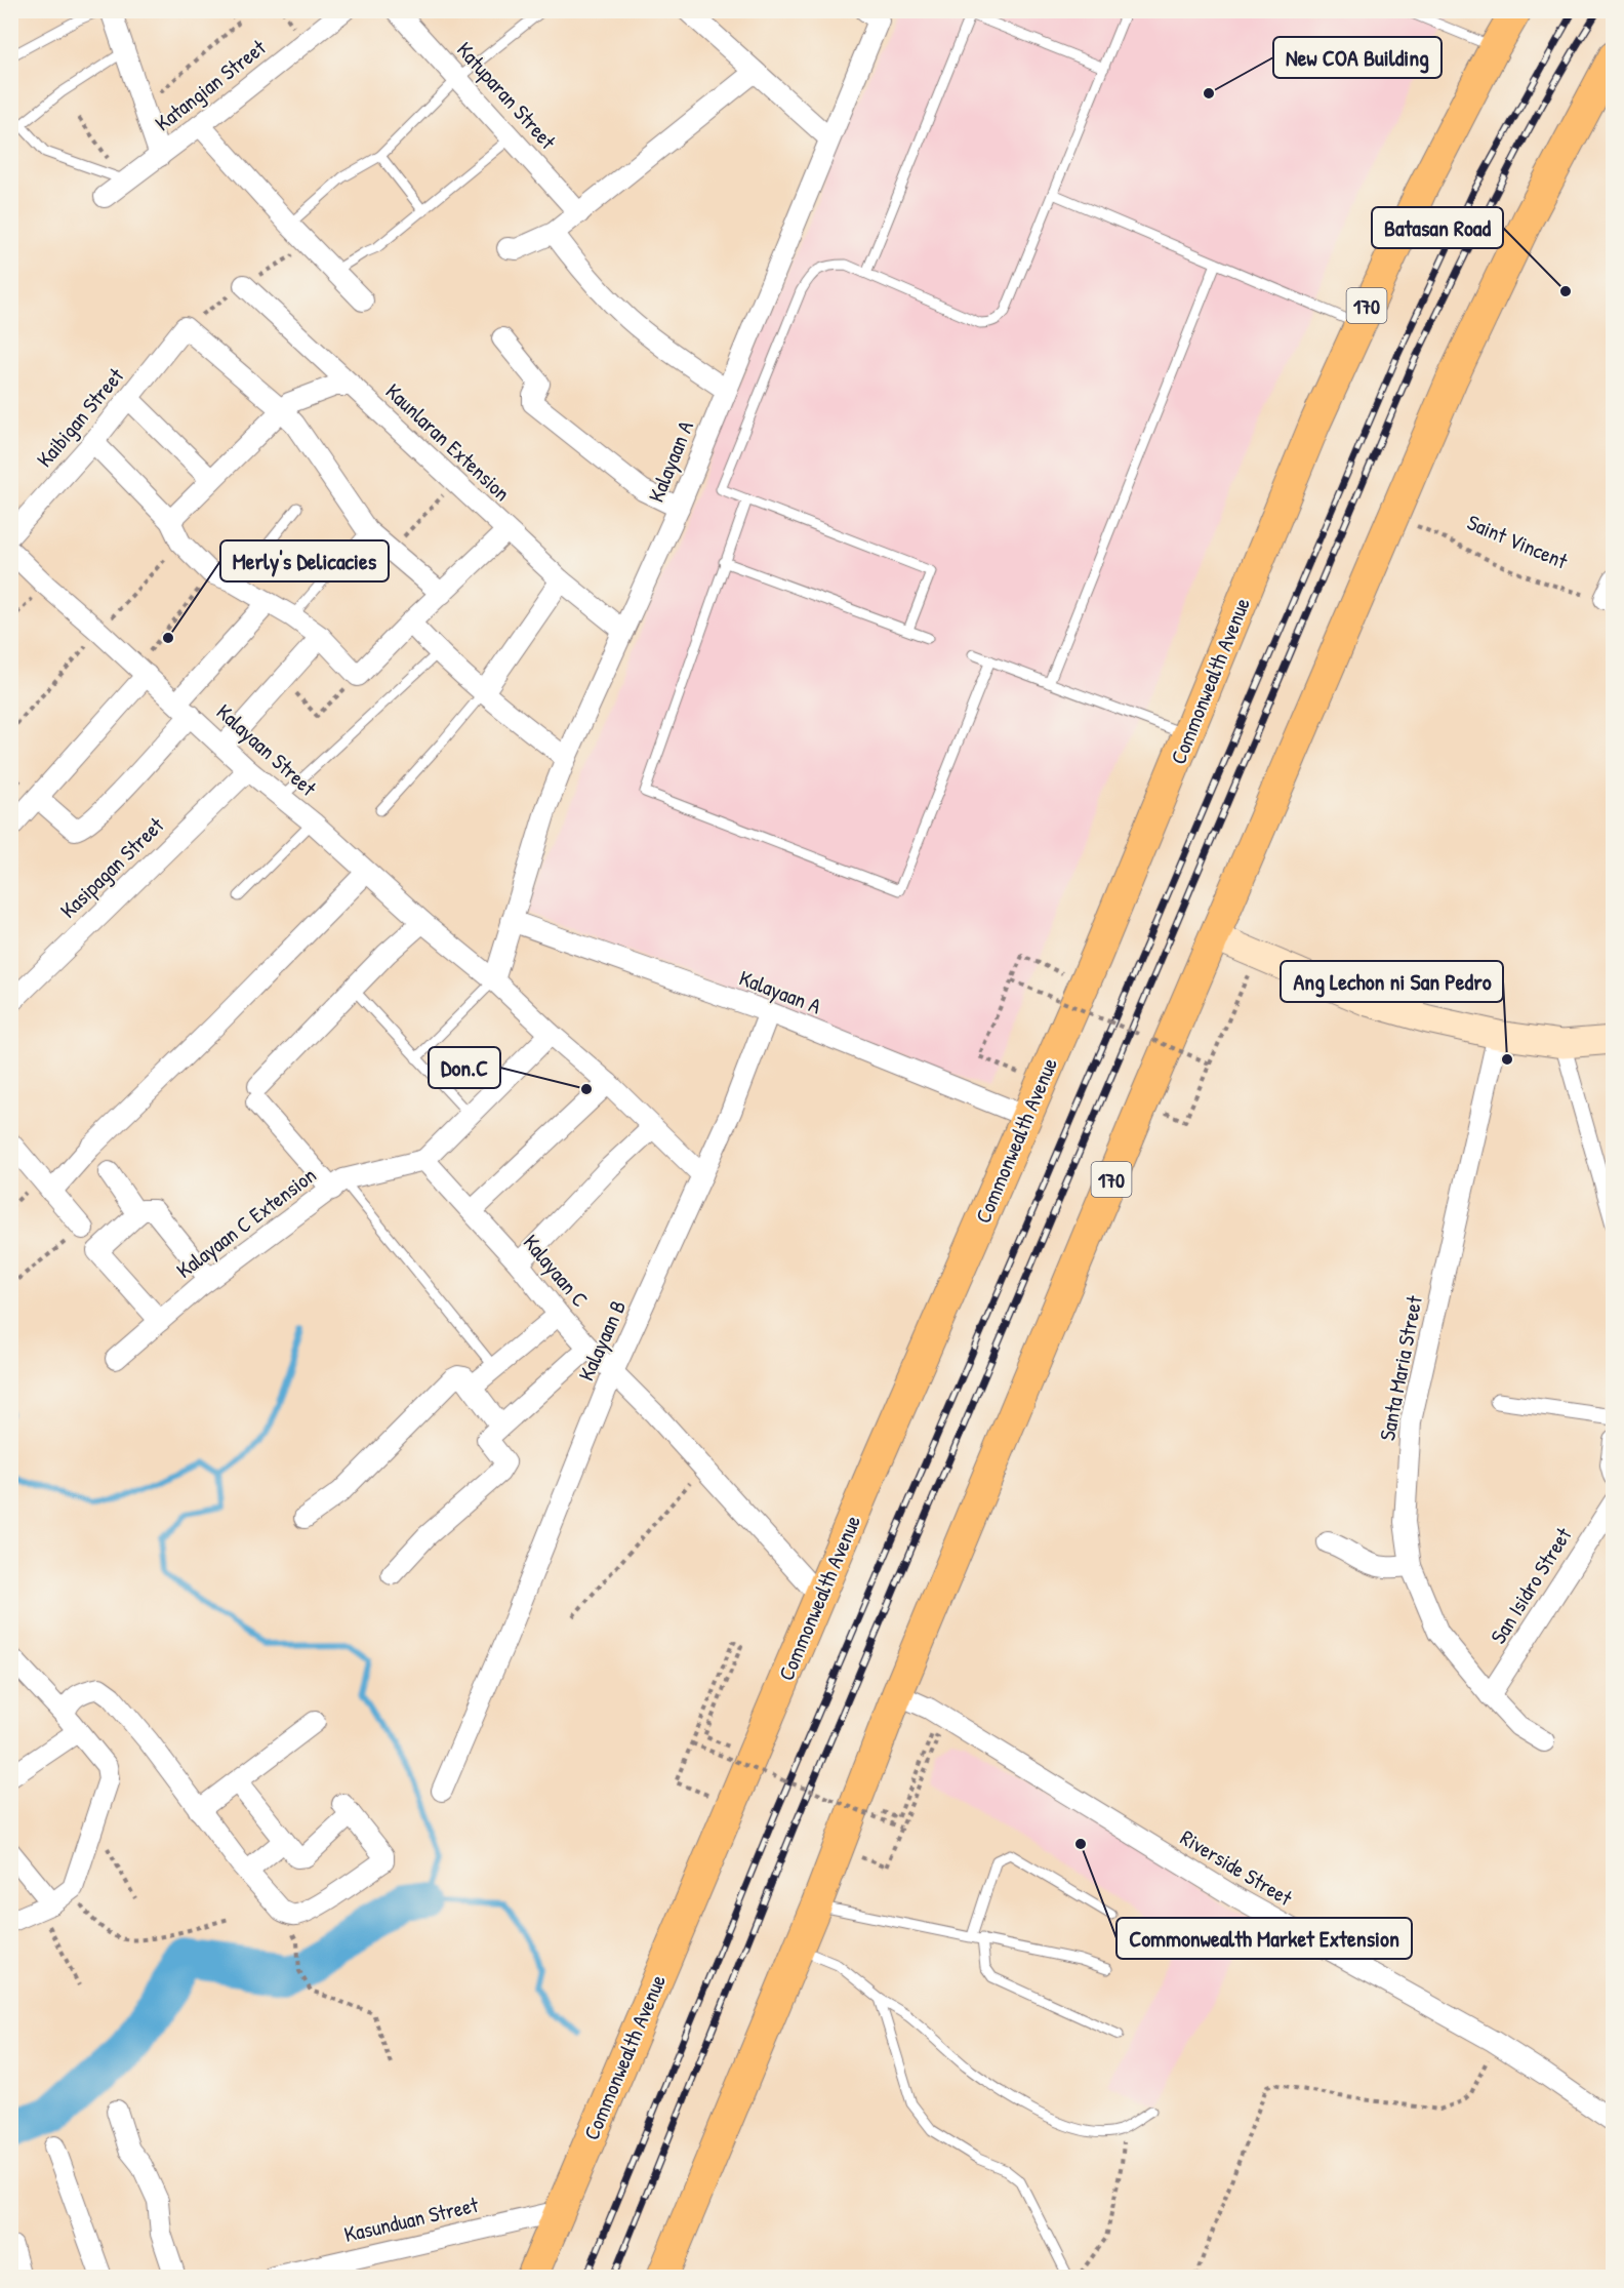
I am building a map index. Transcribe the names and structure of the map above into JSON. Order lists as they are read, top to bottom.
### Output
{
  "streets": {
    "main road": ["170", "Commonwealth Avenue"],
    "street": [
      "Katangian Street",
      "Katuparan Street",
      "Kaibigan Street",
      "Kaunlaran Extension",
      "Kalayaan A",
      "Kalayaan Street",
      "Kasipagan Street",
      "Kalayaan C Extension",
      "Kalayaan C",
      "Kalayaan B",
      "Santa Maria Street",
      "San Isidro Street",
      "Riverside Street",
      "Kasunduan Street"
    ],
    "path": ["Saint Vincent"]
  },
  "crossings": [
    ["170", "Saint Vincent"],
    ["170", "Riverside Street"],
    ["Kaunlaran Extension", "Kalayaan A"],
    ["Kalayaan A", "Commonwealth Avenue"],
    ["Kalayaan A", "Kalayaan Street"],
    ["Kalayaan A", "Kalayaan B"],
    ["Commonwealth Avenue", "Kalayaan C"],
    ["Commonwealth Avenue", "Kasunduan Street"],
    ["Kalayaan Street", "Kasipagan Street"],
    ["Kalayaan C Extension", "Kalayaan C"],
    ["Kalayaan C", "Kalayaan B"],
    ["Santa Maria Street", "San Isidro Street"]
  ],
  "places": [
    "New COA Building",
    "Batasan Road",
    "Merly's Delicacies",
    "Ang Lechon ni San Pedro",
    "Don.C",
    "Commonwealth Market Extension"
  ]
}
